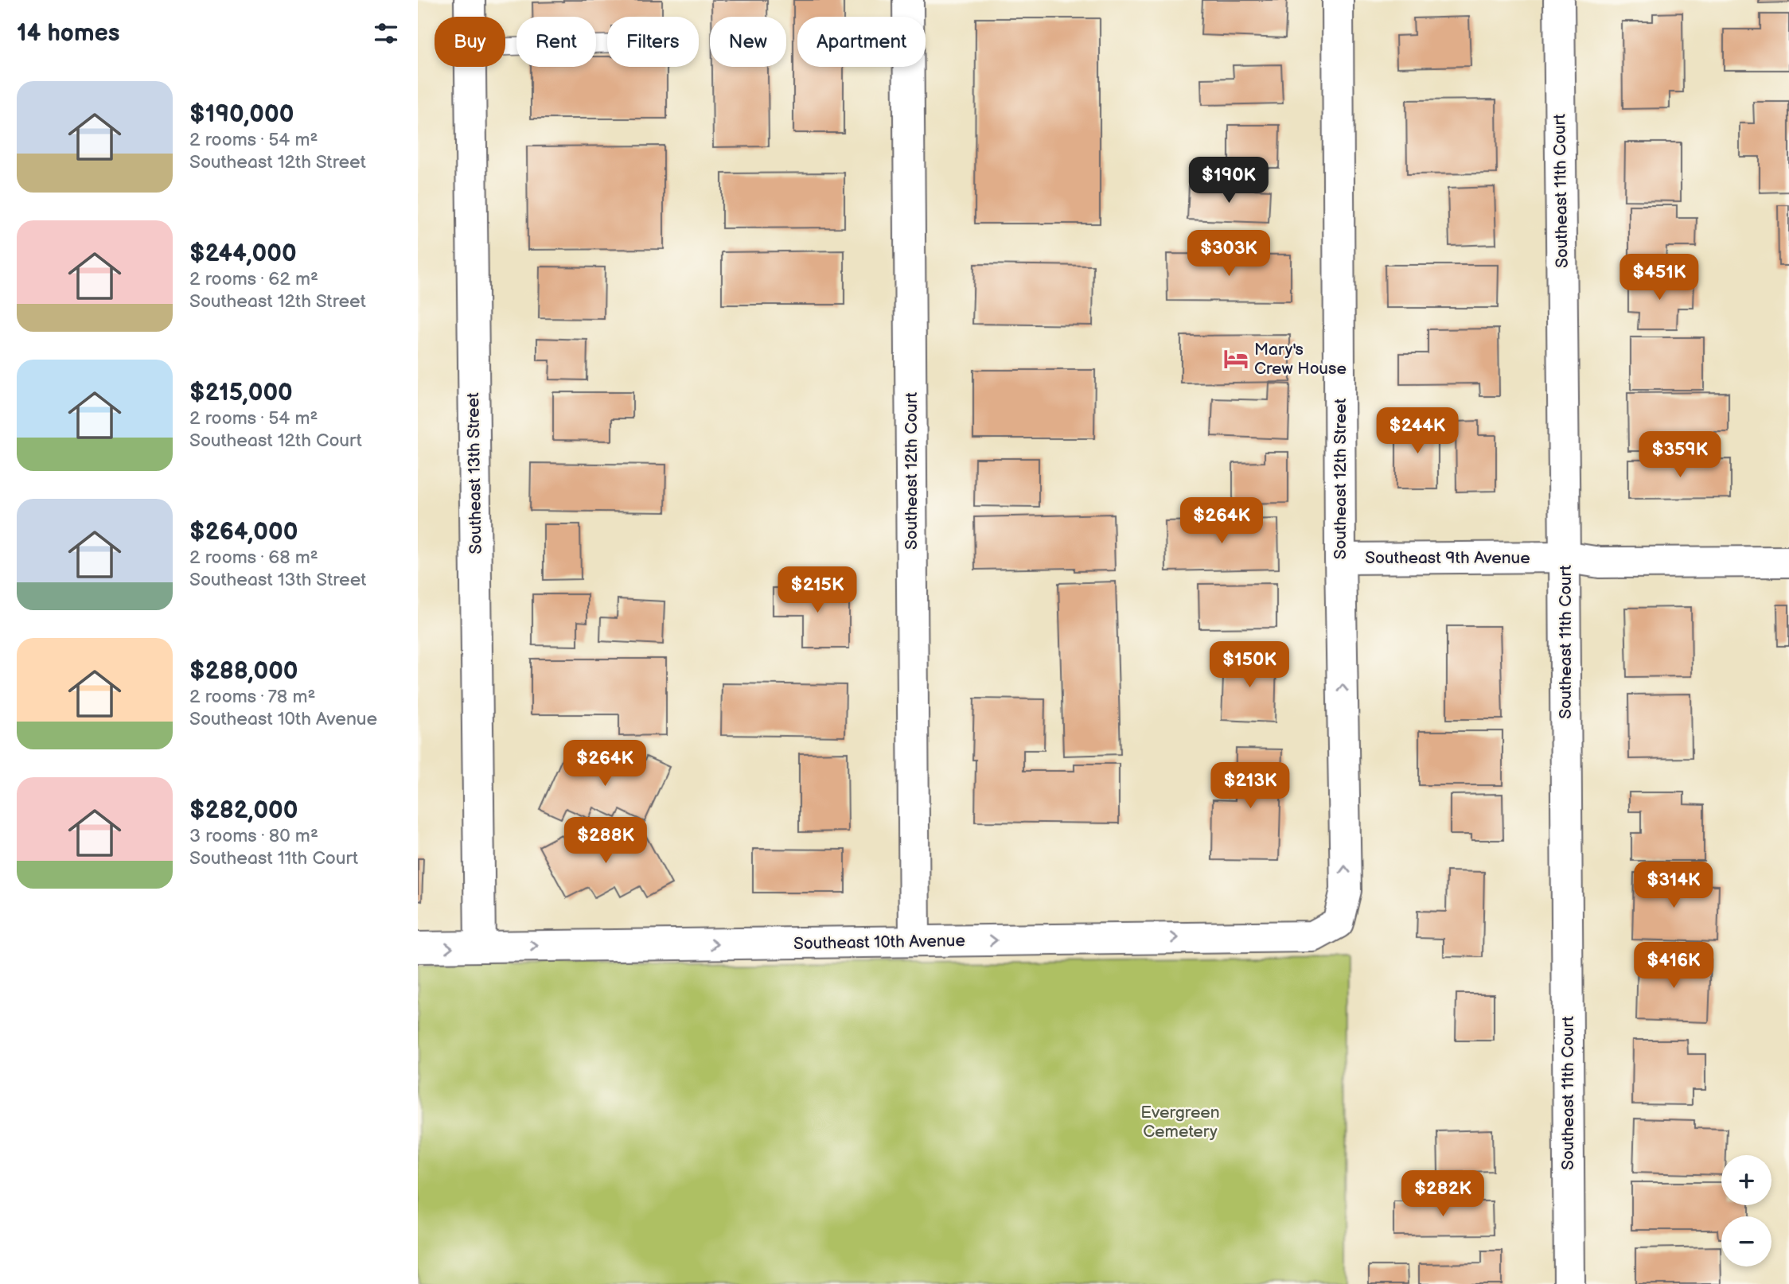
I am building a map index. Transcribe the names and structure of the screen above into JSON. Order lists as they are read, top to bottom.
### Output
{
  "streets": {
    "street": [
      "Southeast 11th Court",
      "Southeast 12th Court",
      "Southeast 13th Street",
      "Southeast 12th Street",
      "Southeast 9th Avenue",
      "Southeast 10th Avenue"
    ]
  },
  "crossings": [
    ["Southeast 11th Court", "Southeast 9th Avenue"],
    ["Southeast 12th Court", "Southeast 10th Avenue"],
    ["Southeast 13th Street", "Southeast 10th Avenue"],
    ["Southeast 12th Street", "Southeast 9th Avenue"],
    ["Southeast 12th Street", "Southeast 10th Avenue"]
  ],
  "one_way": ["Southeast 12th Street", "Southeast 10th Avenue"],
  "parks": ["Evergreen Cemetery"],
  "places": {
    "hotel": ["Mary's Crew House"]
  },
  "page": {
    "heading": "14 homes",
    "chip": [
      "Buy",
      "Rent",
      "Filters",
      "New",
      "Apartment"
    ],
    "list": [
      {
        "name": "$190,000",
        "note": "2 rooms · 54 m² · Southeast 12th Street"
      },
      {
        "name": "$244,000",
        "note": "2 rooms · 62 m² · Southeast 12th Street"
      },
      {
        "name": "$215,000",
        "note": "2 rooms · 54 m² · Southeast 12th Court"
      },
      {
        "name": "$264,000",
        "note": "2 rooms · 68 m² · Southeast 13th Street"
      },
      {
        "name": "$288,000",
        "note": "2 rooms · 78 m² · Southeast 10th Avenue"
      },
      {
        "name": "$282,000",
        "note": "3 rooms · 80 m² · Southeast 11th Court"
      }
    ],
    "price": [
      "$190K",
      "$303K",
      "$451K",
      "$244K",
      "$359K",
      "$264K",
      "$215K",
      "$150K",
      "$264K",
      "$213K",
      "$288K",
      "$314K",
      "$416K",
      "$282K"
    ],
    "map_buttons": ["+", "−"]
  }
}
